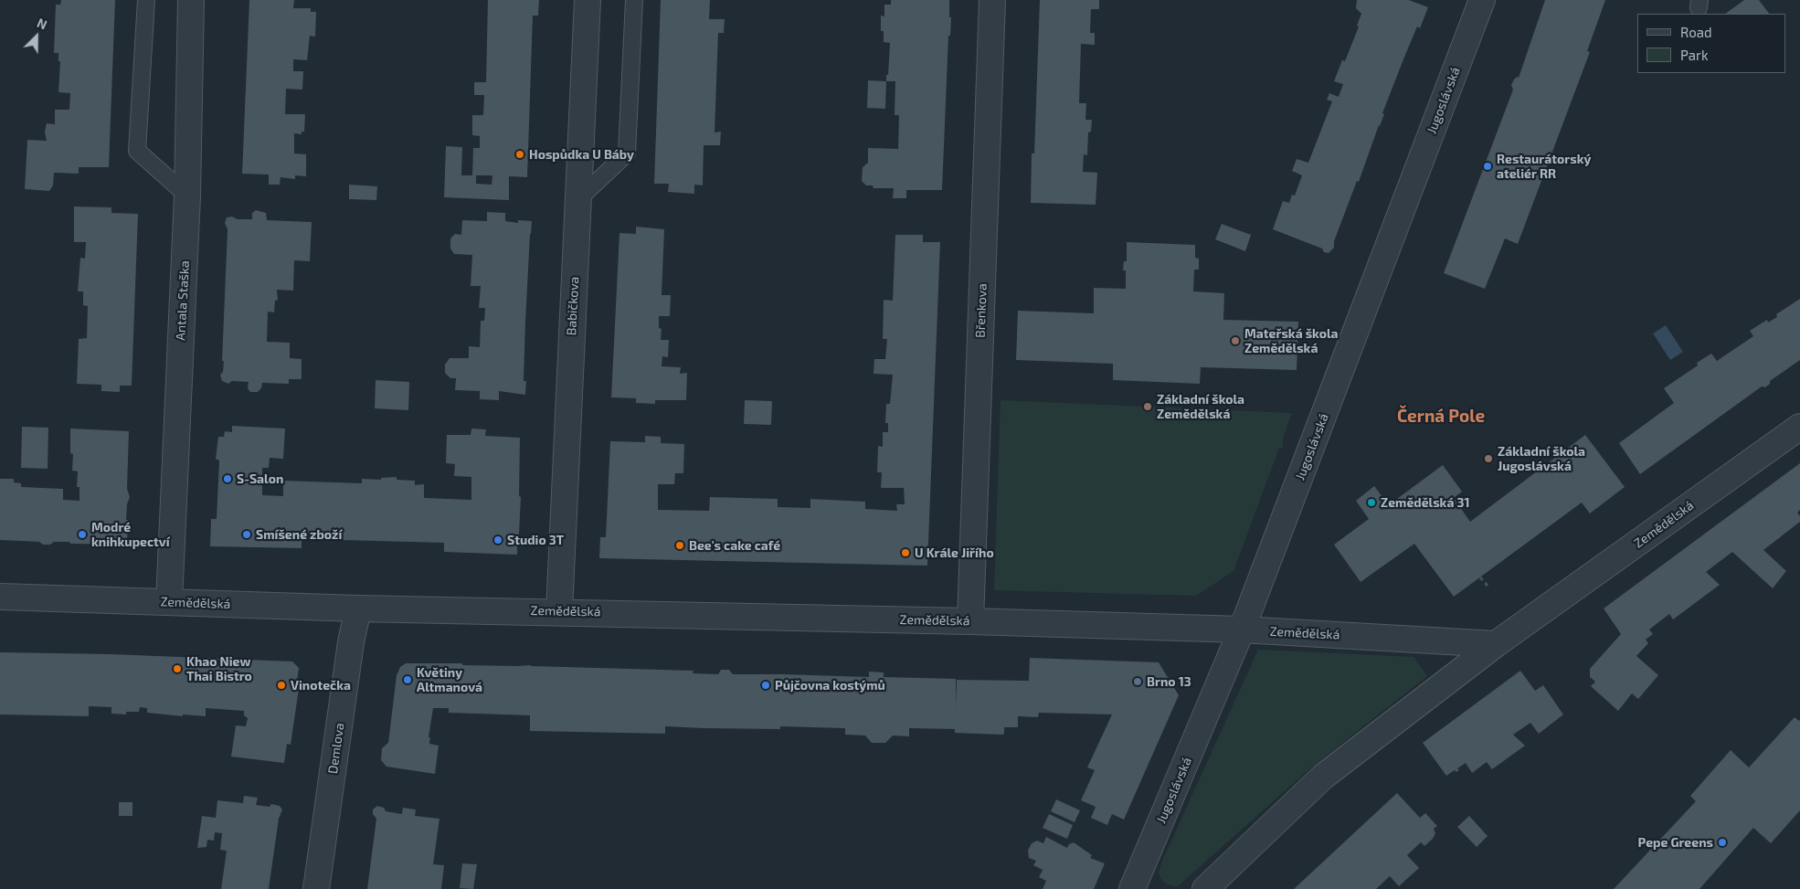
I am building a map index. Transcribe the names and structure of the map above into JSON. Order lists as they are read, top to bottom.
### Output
{
  "streets": {
    "street": [
      "Jugoslávská",
      "Antala Staška",
      "Babičkova",
      "Břenkova",
      "Zemědělská",
      "Demlova"
    ]
  },
  "crossings": [
    ["Jugoslávská", "Zemědělská"],
    ["Antala Staška", "Zemědělská"],
    ["Babičkova", "Zemědělská"],
    ["Břenkova", "Zemědělská"],
    ["Zemědělská", "Demlova"]
  ],
  "districts": ["Černá Pole"],
  "places": [
    "Hospůdka U Báby",
    "Restaurátorský ateliér RR",
    "Mateřská škola Zemědělská",
    "Základní škola Zemědělská",
    "Základní škola Jugoslávská",
    "S-Salon",
    "Zemědělská 31",
    "Modré knihkupectví",
    "Smíšené zboží",
    "Studio 3T",
    "Bee's cake café",
    "U Krále Jiřího",
    "Khao Niew Thai Bistro",
    "Květiny Altmanová",
    "Brno 13",
    "Vinotečka",
    "Půjčovna kostýmů",
    "Pepe Greens"
  ],
  "legend": ["Road", "Park"],
  "north": "top right"
}
